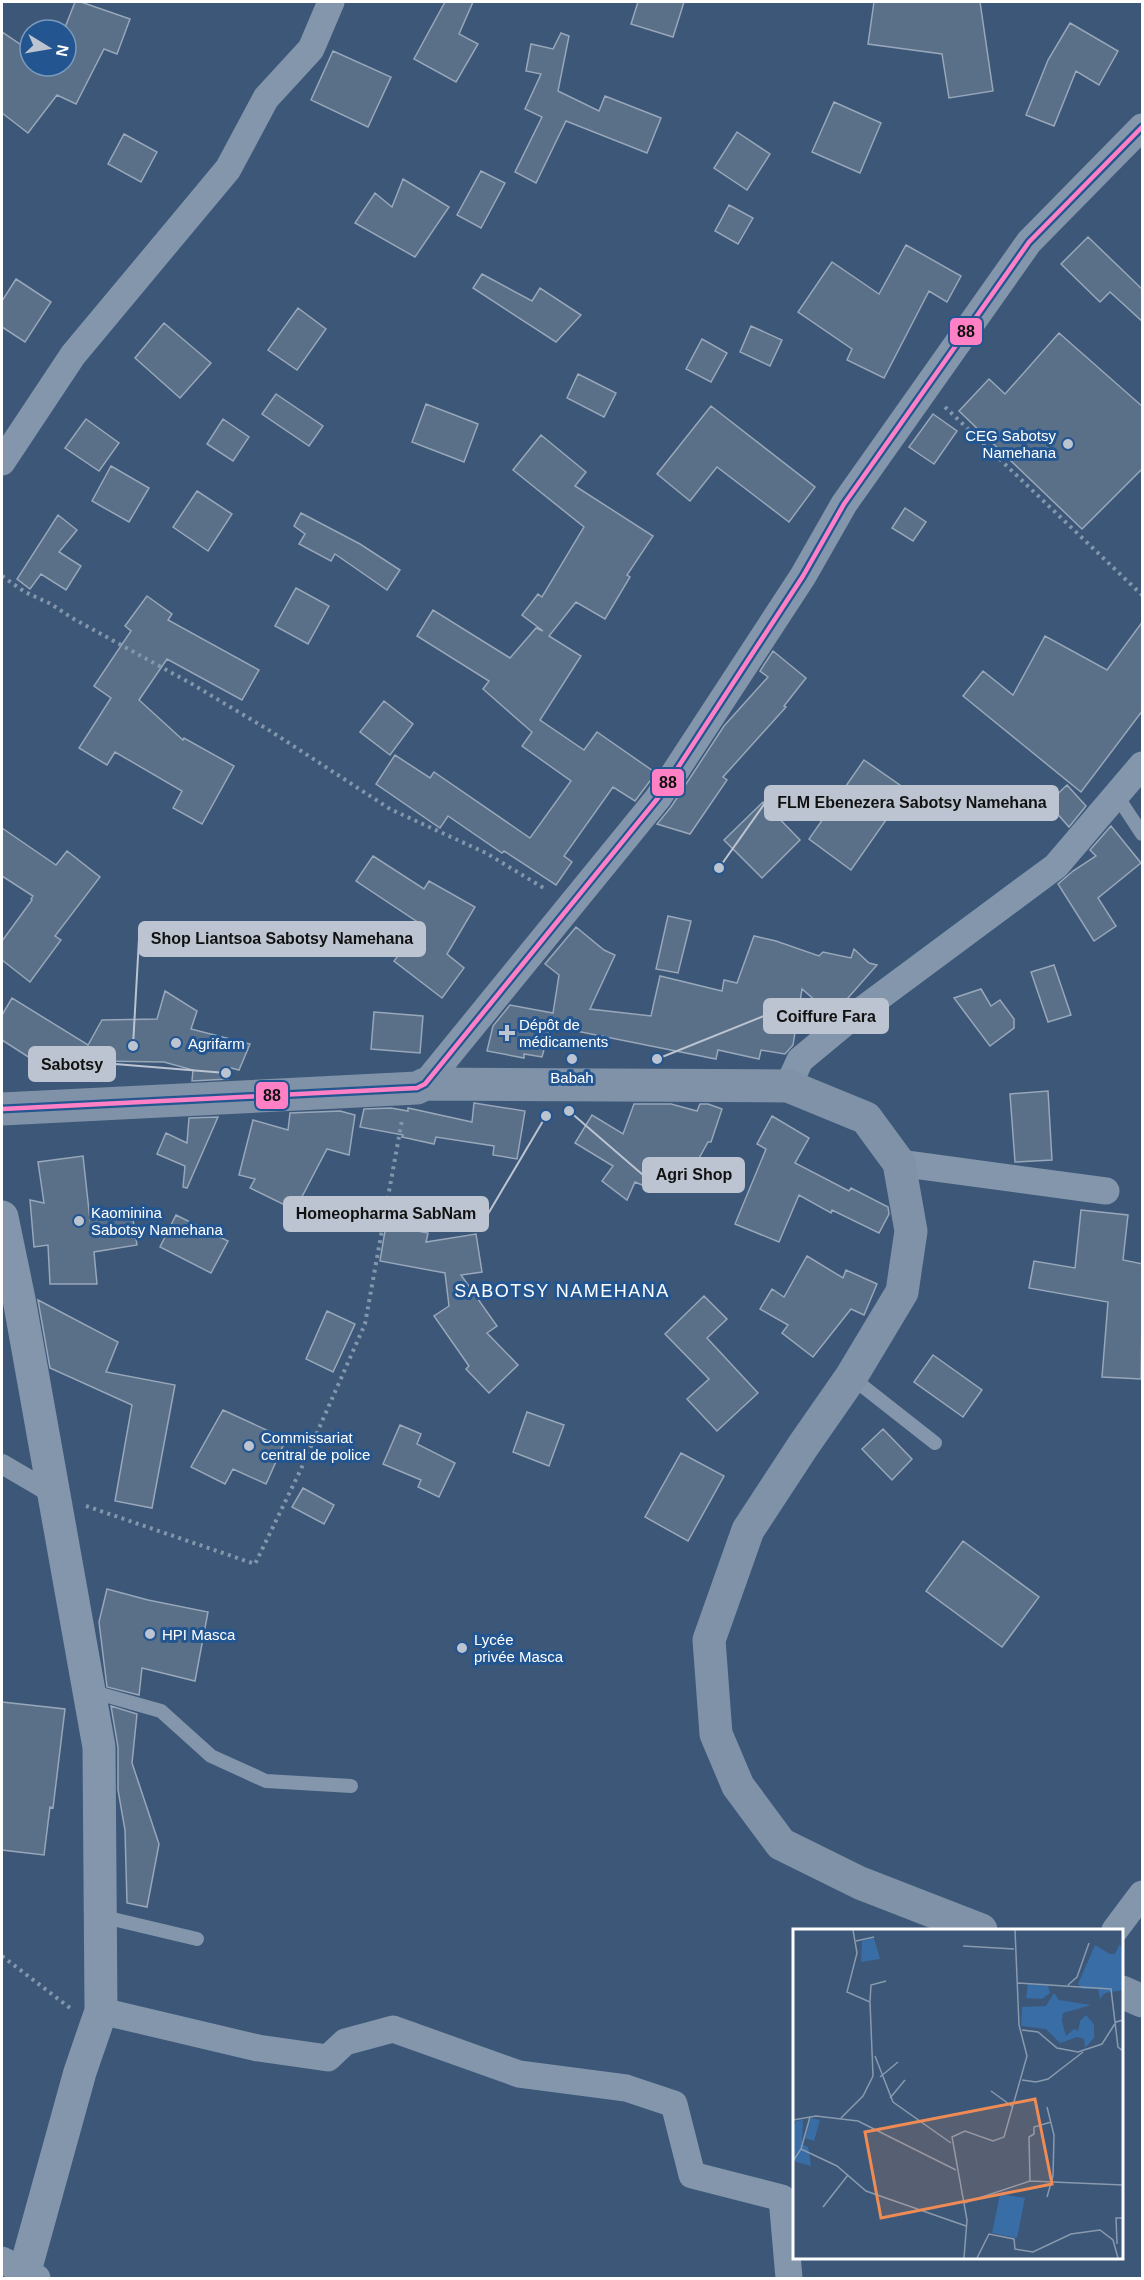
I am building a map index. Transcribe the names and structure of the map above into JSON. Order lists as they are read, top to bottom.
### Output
{
  "districts": ["SABOTSY NAMEHANA"],
  "places": {
    "other": [
      "CEG Sabotsy Namehana",
      "FLM Ebenezera Sabotsy Namehana",
      "Agrifarm",
      "Shop Liantsoa Sabotsy Namehana",
      "Babah",
      "Coiffure Fara",
      "Sabotsy",
      "Agri Shop",
      "Homeopharma SabNam",
      "Kaominina Sabotsy Namehana",
      "Commissariat central de police",
      "HPI Masca",
      "Lycée privée Masca"
    ],
    "health": ["Dépôt de médicaments"]
  },
  "lines": ["transit line 88"],
  "north": "right"
}
